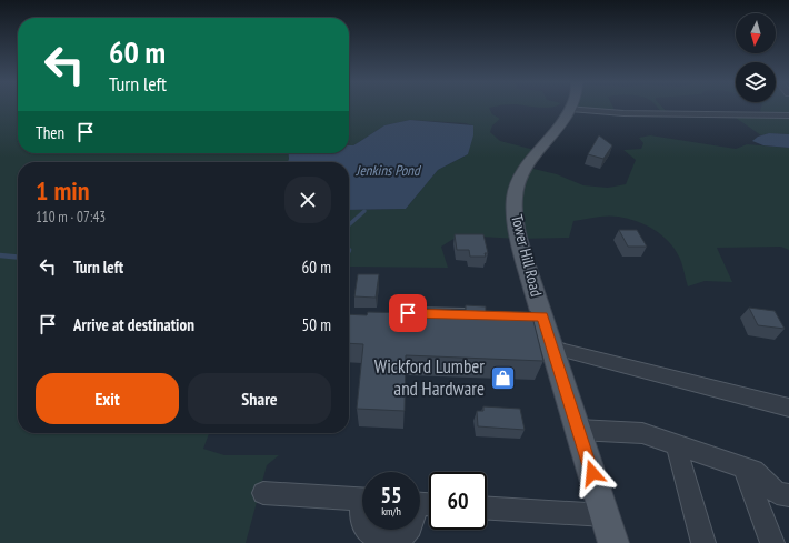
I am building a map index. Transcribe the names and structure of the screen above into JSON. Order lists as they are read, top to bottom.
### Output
{
  "streets": {
    "main road": ["Tower Hill Road"]
  },
  "water": ["Jenkins Pond"],
  "places": {
    "shop": ["Wickford Lumber and Hardware"]
  },
  "north": "bottom",
  "page": {
    "turn": ["60 m", "Turn left"],
    "then": "Then",
    "heading": ["1 min", "110 m · 07:43"],
    "list": [
      {
        "name": "Turn left",
        "value": "60 m"
      },
      {
        "name": "Arrive at destination",
        "value": "50 m"
      }
    ],
    "buttons": ["Exit", "Share"],
    "speed": "55 km/h",
    "limit": "60"
  }
}
